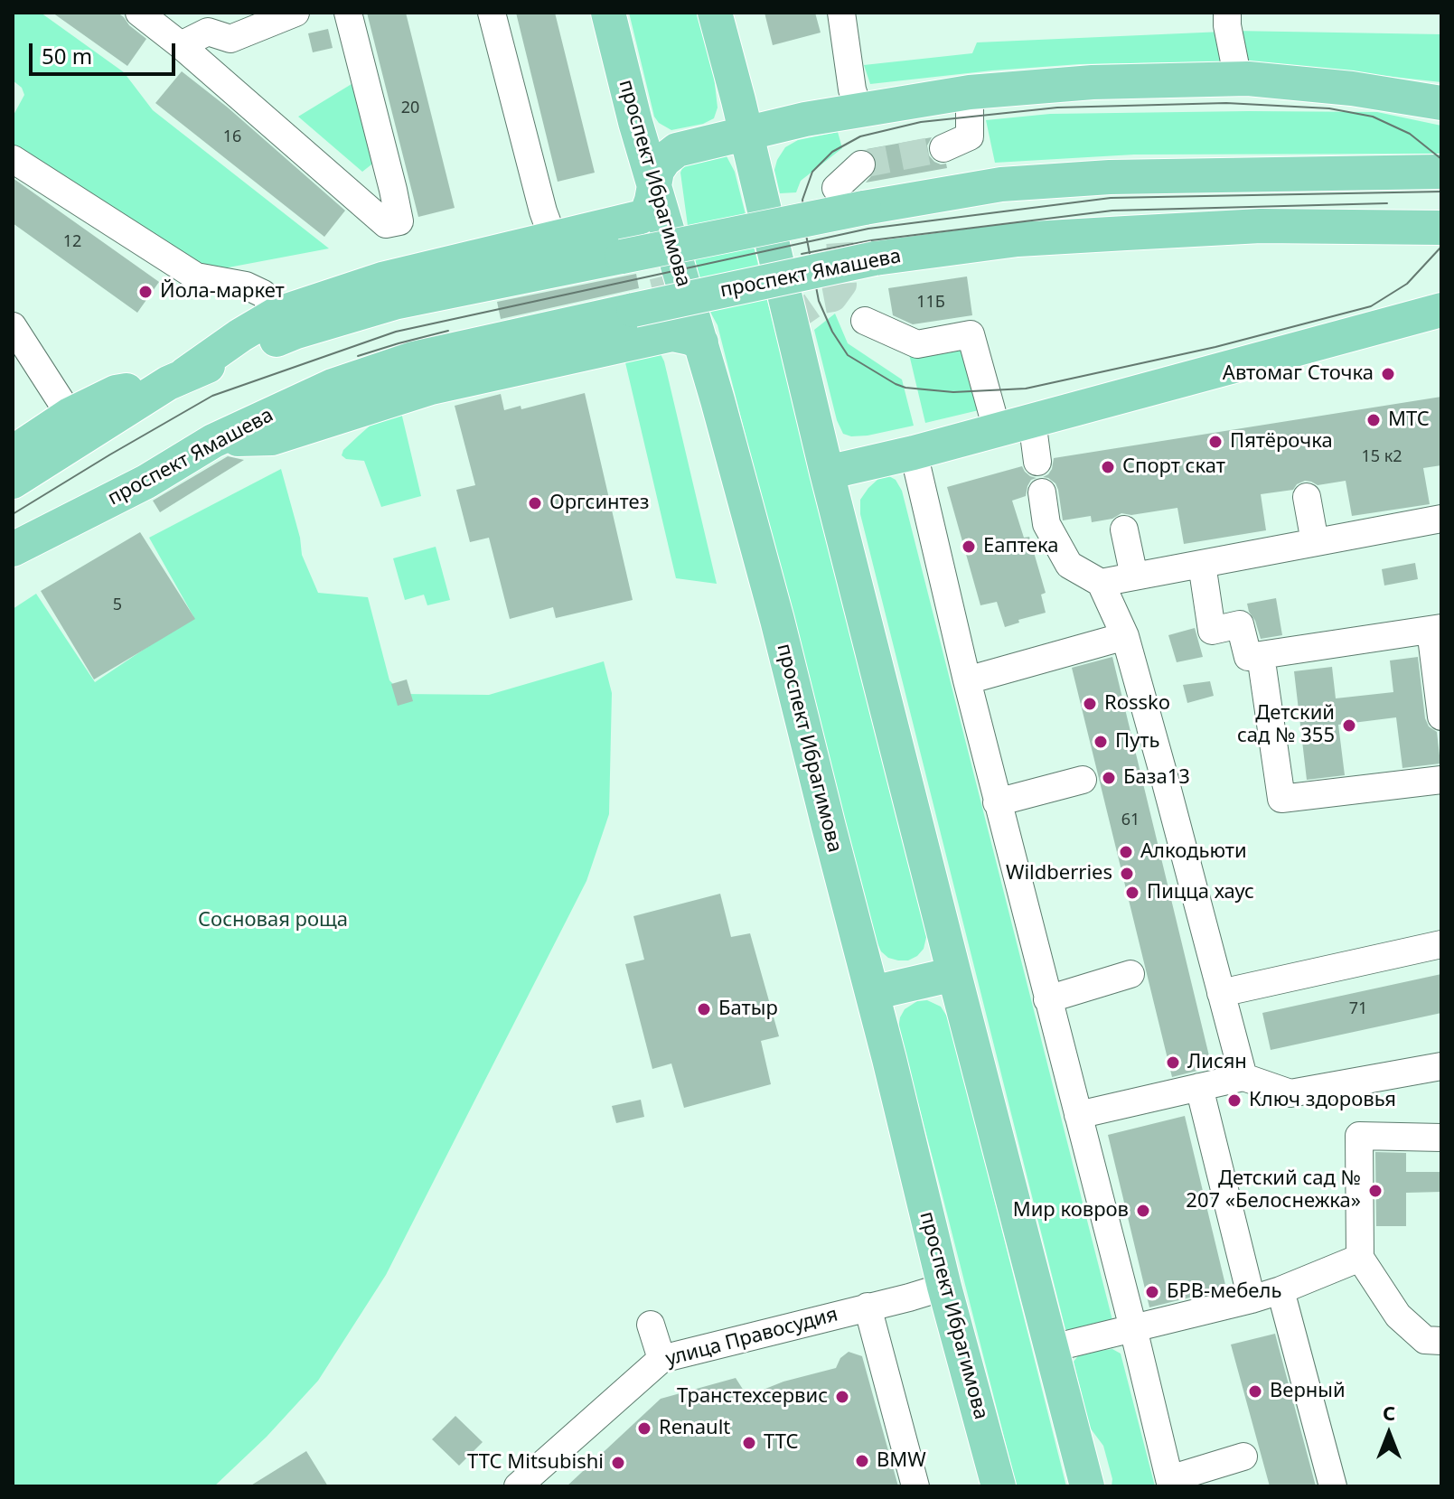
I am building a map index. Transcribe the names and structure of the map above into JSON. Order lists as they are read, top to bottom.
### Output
{
  "streets": {
    "main road": ["проспект Ибрагимова", "проспект Ямашева"],
    "street": ["улица Правосудия"]
  },
  "crossings": [
    ["проспект Ибрагимова", "улица Правосудия"]
  ],
  "parks": ["Сосновая роща"],
  "places": [
    "Йола-маркет",
    "Автомаг Сточка",
    "МТС",
    "Пятёрочка",
    "Спорт скат",
    "Оргсинтез",
    "Еаптека",
    "Rossko",
    "Детский сад № 355",
    "Путь",
    "База13",
    "Алкодьюти",
    "Wildberries",
    "Пицца хаус",
    "Батыр",
    "Лисян",
    "Ключ здоровья",
    "Детский сад № 207 «Белоснежка»",
    "Мир ковров",
    "БРВ-мебель",
    "Верный",
    "Транстехсервис",
    "Renault",
    "ТТС",
    "BMW",
    "ТТС Mitsubishi"
  ],
  "house_numbers": [
    "20",
    "16",
    "12",
    "11Б",
    "15 к2",
    "5",
    "61",
    "71"
  ],
  "scale_bar": "50 m",
  "north": "top"
}
